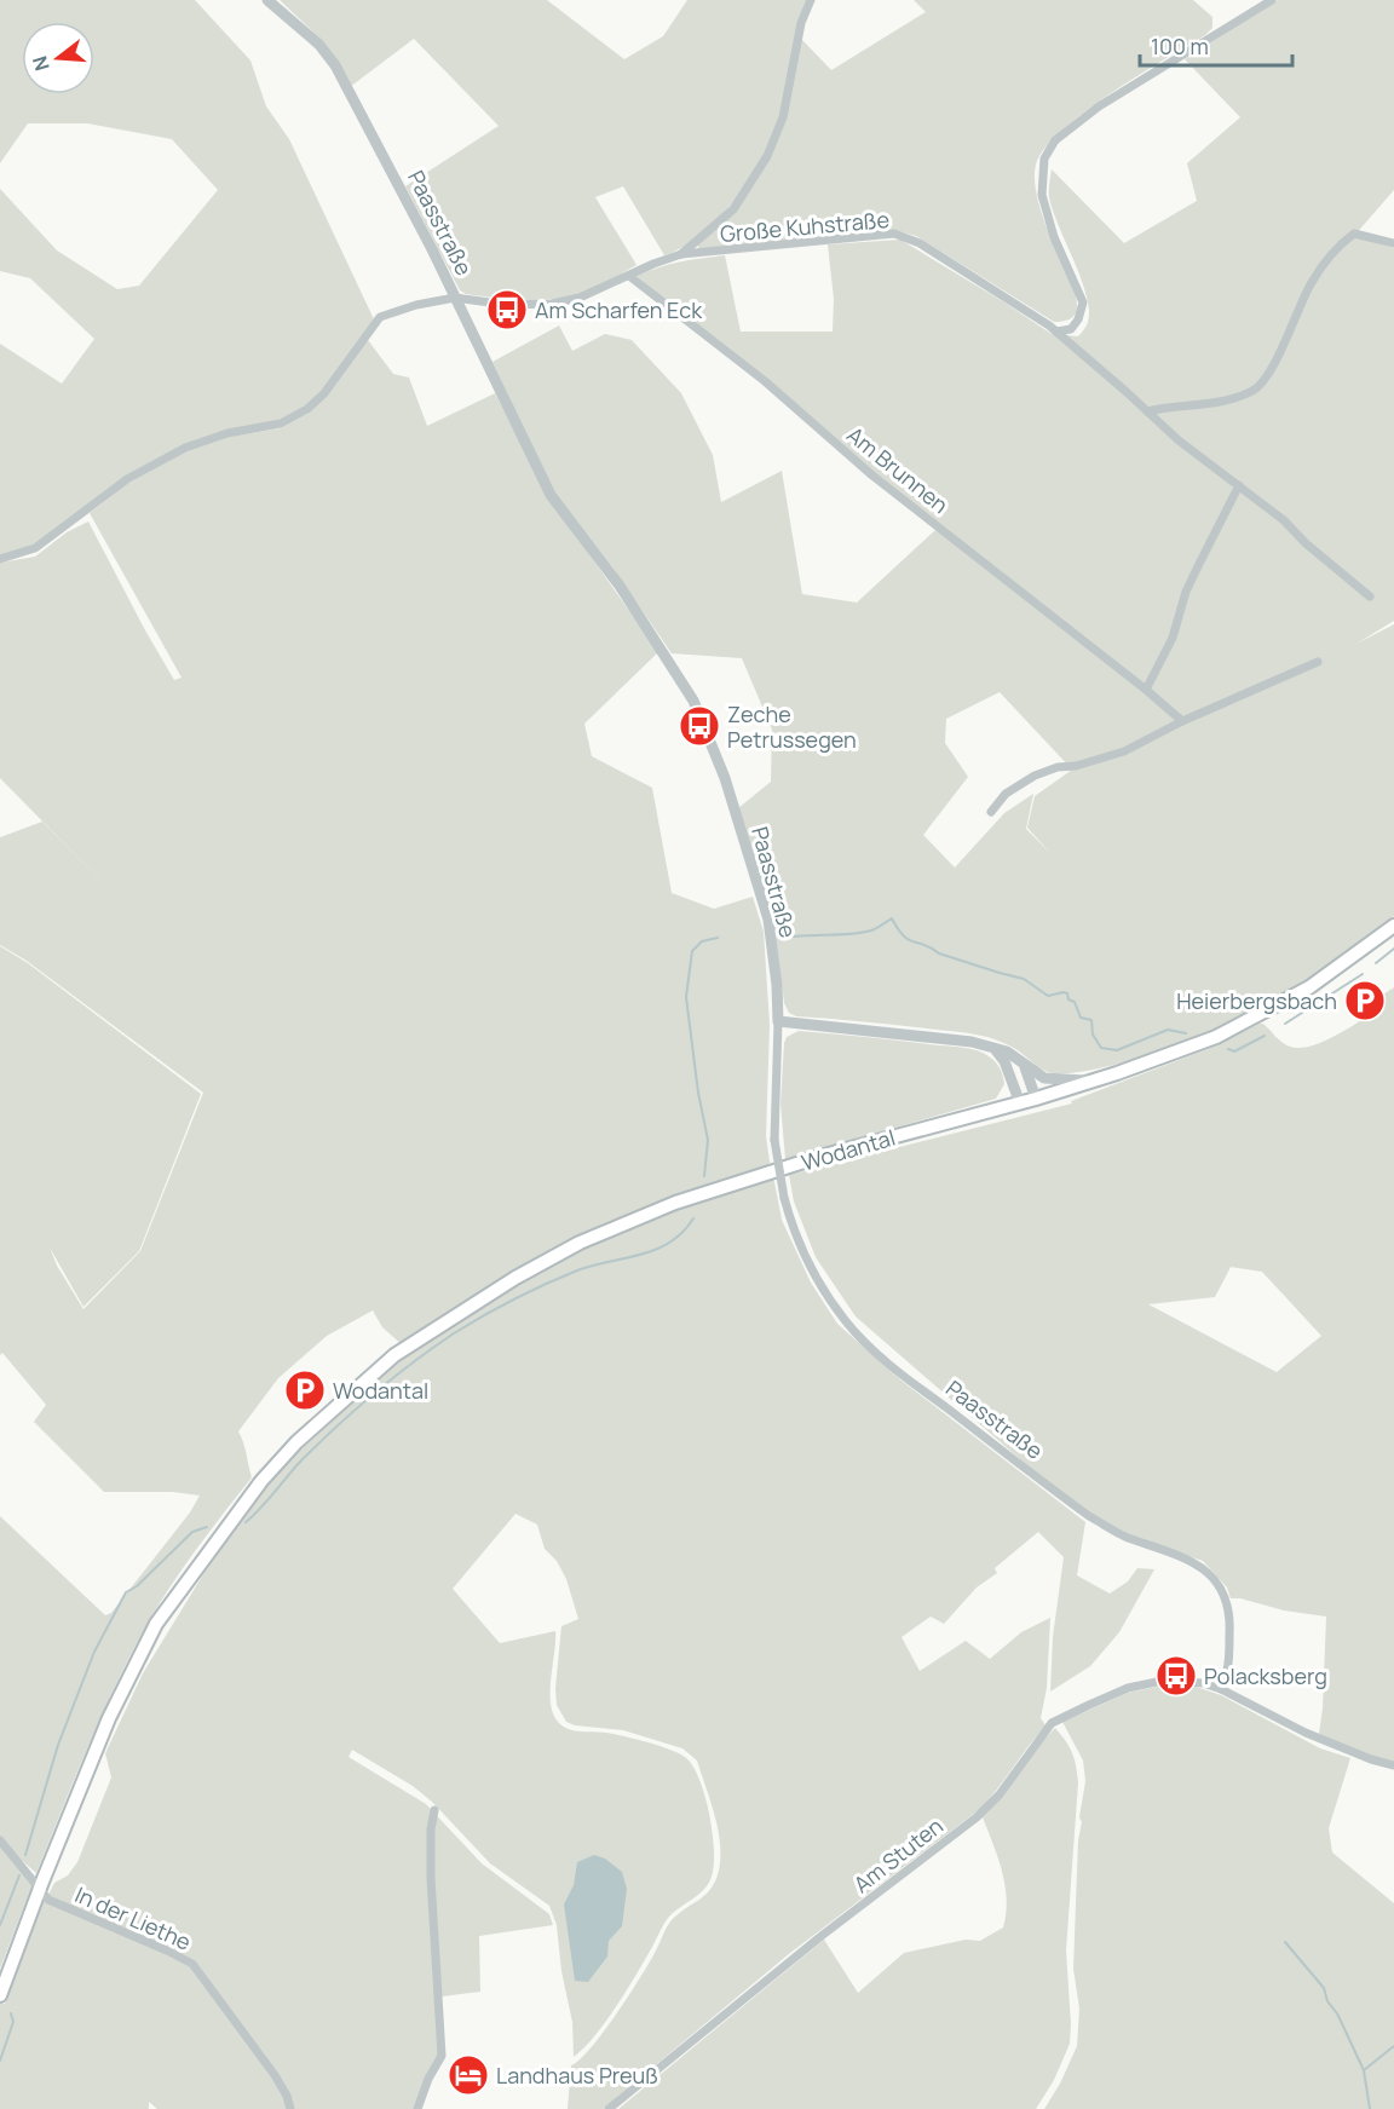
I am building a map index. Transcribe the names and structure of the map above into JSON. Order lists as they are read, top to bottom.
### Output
{
  "streets": {
    "main road": ["Wodantal"],
    "street": [
      "Paasstraße",
      "Große Kuhstraße",
      "Am Brunnen",
      "Am Stuten",
      "In der Liethe"
    ]
  },
  "crossings": [
    ["Paasstraße", "Große Kuhstraße"],
    ["Paasstraße", "Wodantal"],
    ["Paasstraße", "Am Stuten"],
    ["Große Kuhstraße", "Am Brunnen"],
    ["Wodantal", "In der Liethe"]
  ],
  "places": {
    "bus stop": ["Am Scharfen Eck", "Zeche Petrussegen", "Polacksberg"],
    "parking": ["Heierbergsbach", "Wodantal"],
    "hotel": ["Landhaus Preuß"]
  },
  "scale_bar": "100 m",
  "north": "left"
}
